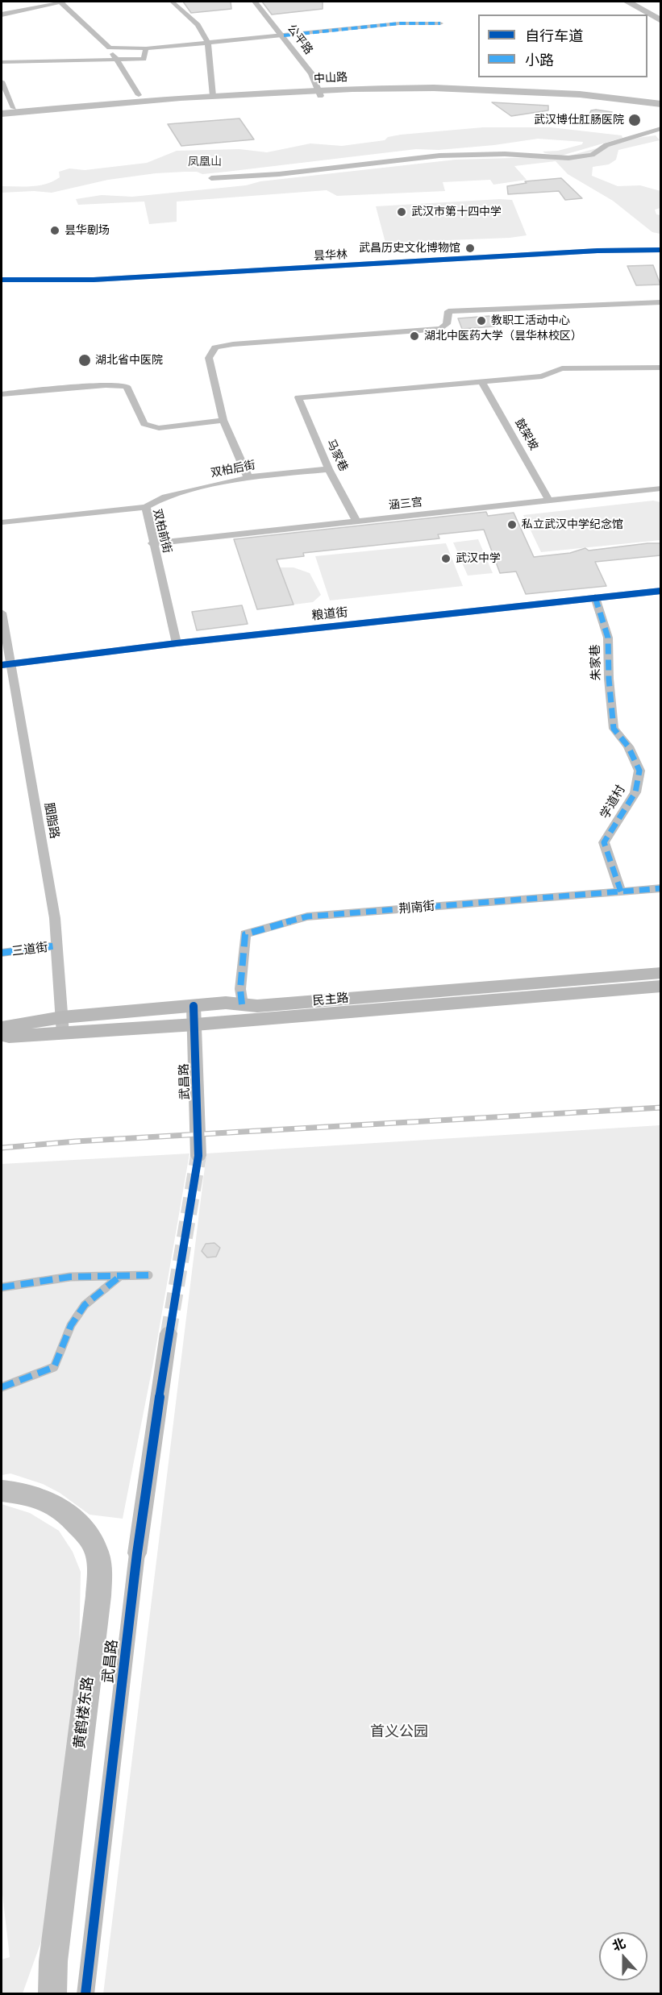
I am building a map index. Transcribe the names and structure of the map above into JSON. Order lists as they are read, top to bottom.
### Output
{
  "streets": {
    "main road": ["中山路", "民主路", "黄鹤楼东路"],
    "street": [
      "公平路",
      "昙华林",
      "鼓架坡",
      "马家巷",
      "双柏后街",
      "涵三宫",
      "双柏前街",
      "粮道街",
      "朱家巷",
      "学道村",
      "胭脂路",
      "荆南街",
      "三道街",
      "武昌路"
    ]
  },
  "crossings": [
    ["公平路", "中山路"],
    ["鼓架坡", "马家巷"],
    ["鼓架坡", "涵三宫"],
    ["马家巷", "双柏后街"],
    ["马家巷", "涵三宫"],
    ["双柏后街", "双柏前街"],
    ["涵三宫", "双柏前街"],
    ["双柏前街", "粮道街"],
    ["粮道街", "朱家巷"],
    ["粮道街", "胭脂路"],
    ["朱家巷", "学道村"],
    ["学道村", "荆南街"],
    ["胭脂路", "三道街"],
    ["胭脂路", "民主路"],
    ["荆南街", "民主路"],
    ["民主路", "武昌路"]
  ],
  "parks": ["凤凰山", "首义公园"],
  "places": [
    "武汉博仕肛肠医院",
    "武汉市第十四中学",
    "昙华剧场",
    "武昌历史文化博物馆",
    "教职工活动中心",
    "湖北中医药大学（昙华林校区）",
    "湖北省中医院",
    "私立武汉中学纪念馆",
    "武汉中学"
  ],
  "legend": ["自行车道", "小路"],
  "north": "top"
}
